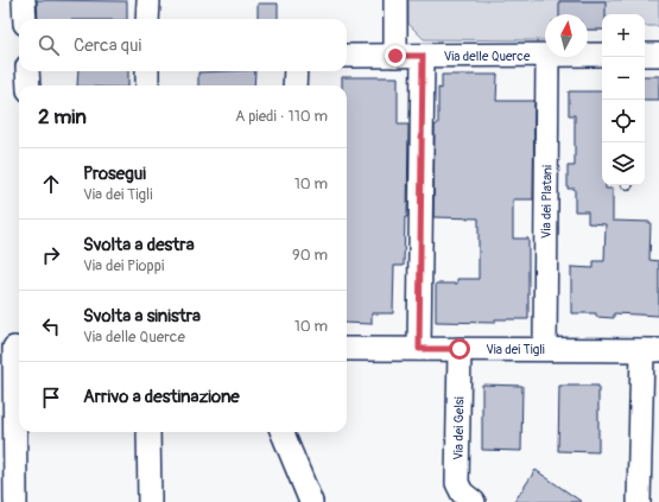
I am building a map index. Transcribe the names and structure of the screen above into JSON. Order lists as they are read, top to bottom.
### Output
{
  "streets": {
    "street": [
      "Via delle Querce",
      "Via dei Platani",
      "Via dei Tigli",
      "Via dei Gelsi"
    ]
  },
  "crossings": [
    ["Via dei Platani", "Via dei Tigli"],
    ["Via dei Tigli", "Via dei Gelsi"]
  ],
  "north": "top",
  "page": {
    "map_buttons": ["+", "−"],
    "search": "Cerca qui",
    "heading": ["2 min", "A piedi · 110 m"],
    "list": [
      ["Prosegui", "Via dei Tigli", "10 m"],
      ["Svolta a destra", "Via dei Pioppi", "90 m"],
      ["Svolta a sinistra", "Via delle Querce", "10 m"],
      "Arrivo a destinazione"
    ]
  }
}
